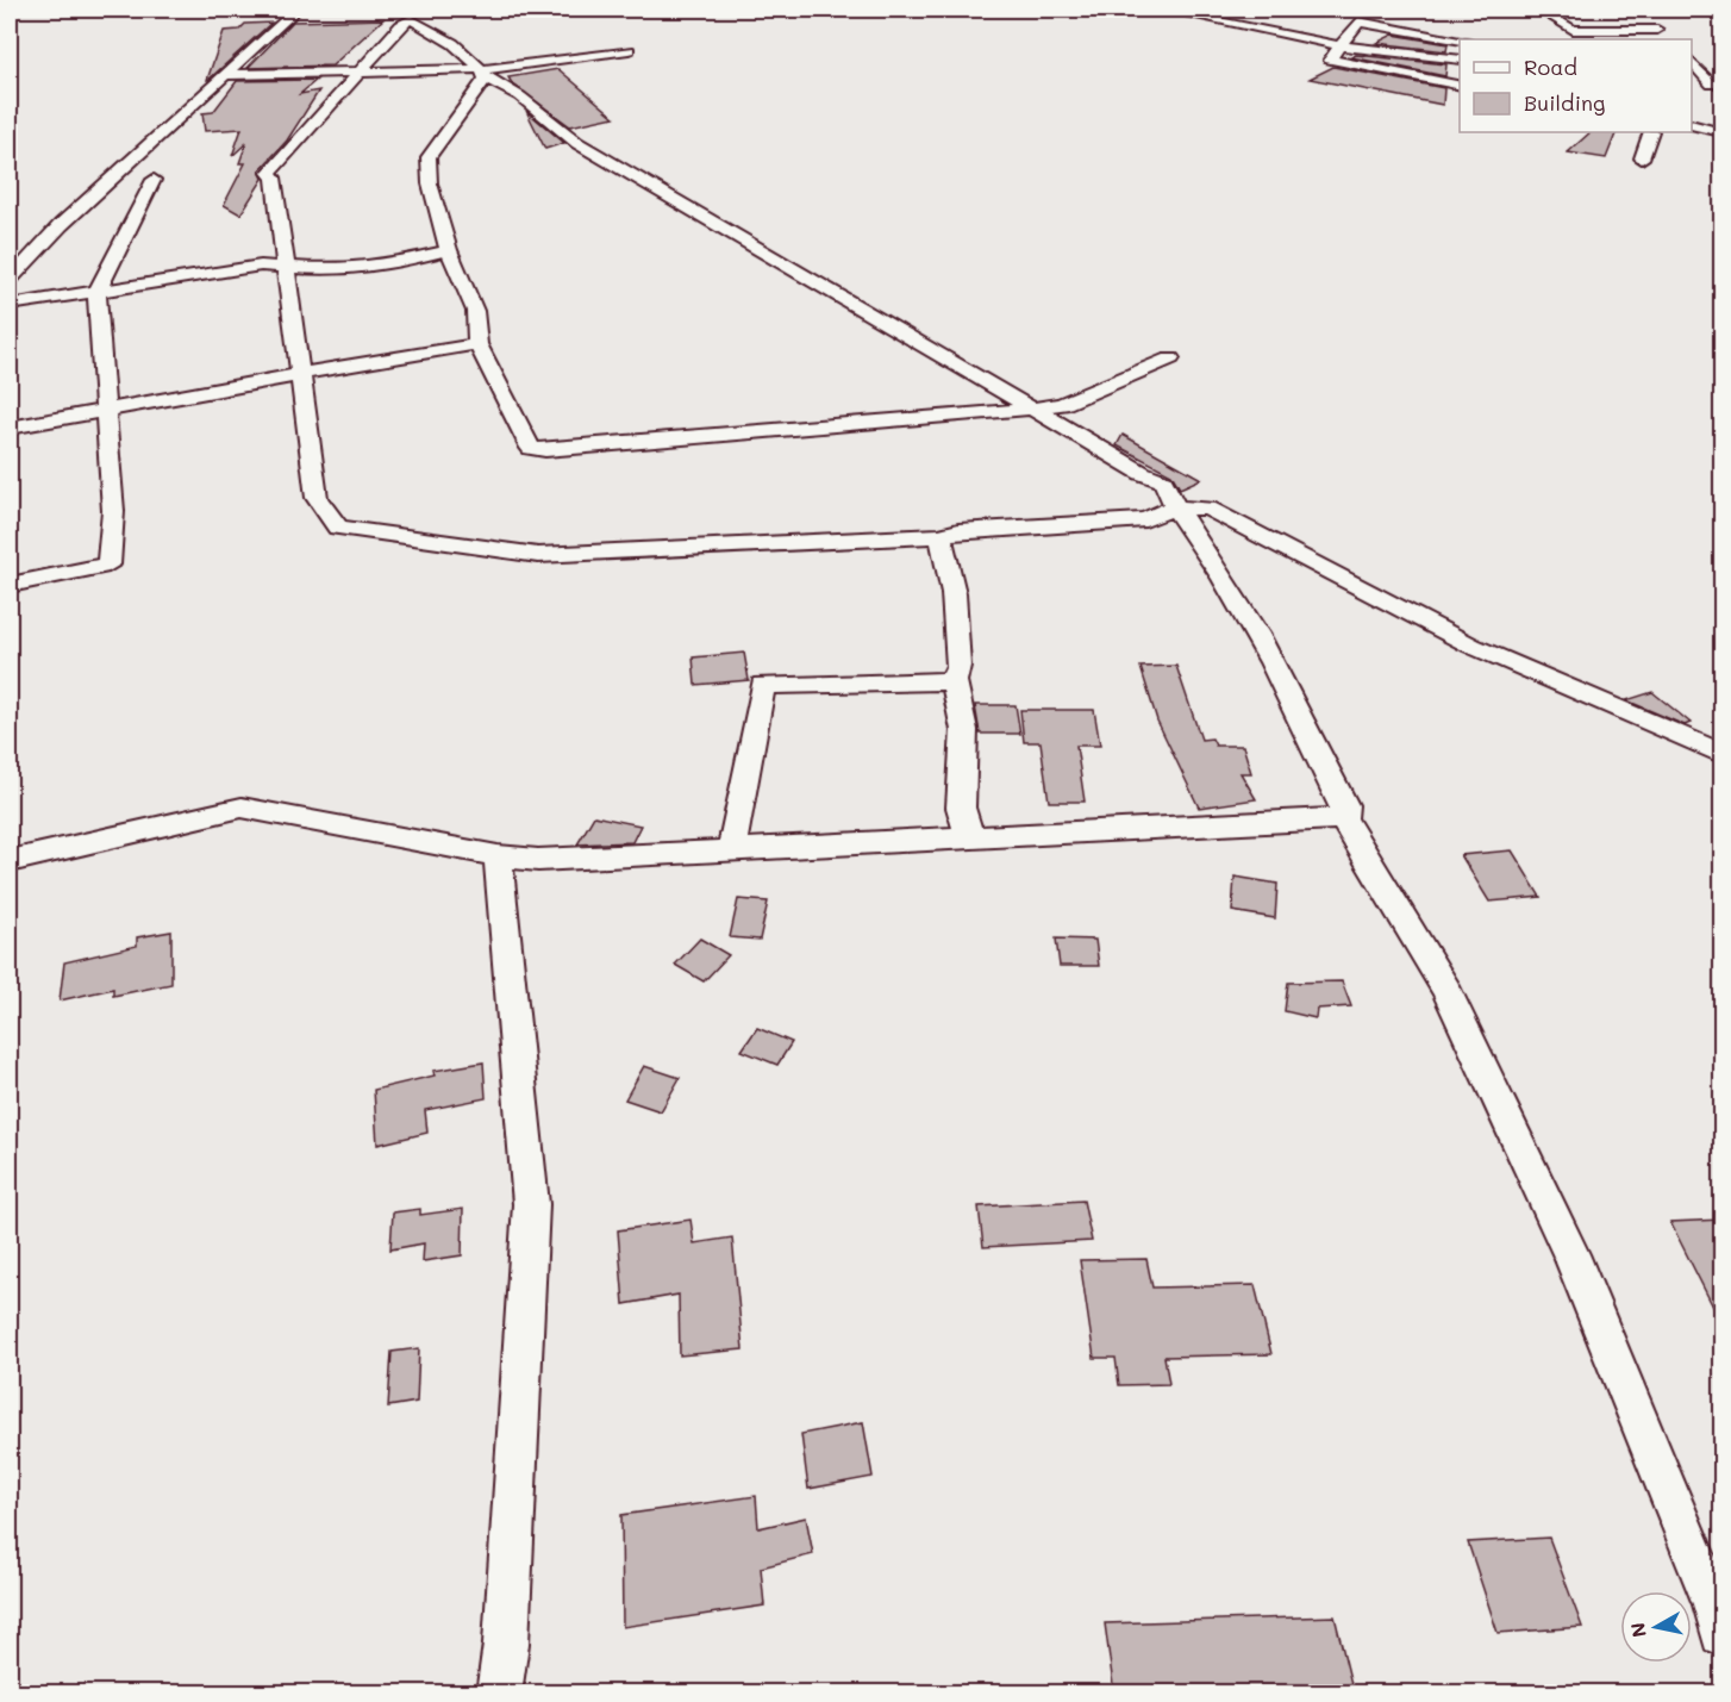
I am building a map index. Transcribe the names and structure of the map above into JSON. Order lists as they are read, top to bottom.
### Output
{
  "legend": ["Road", "Building"],
  "north": "left"
}
